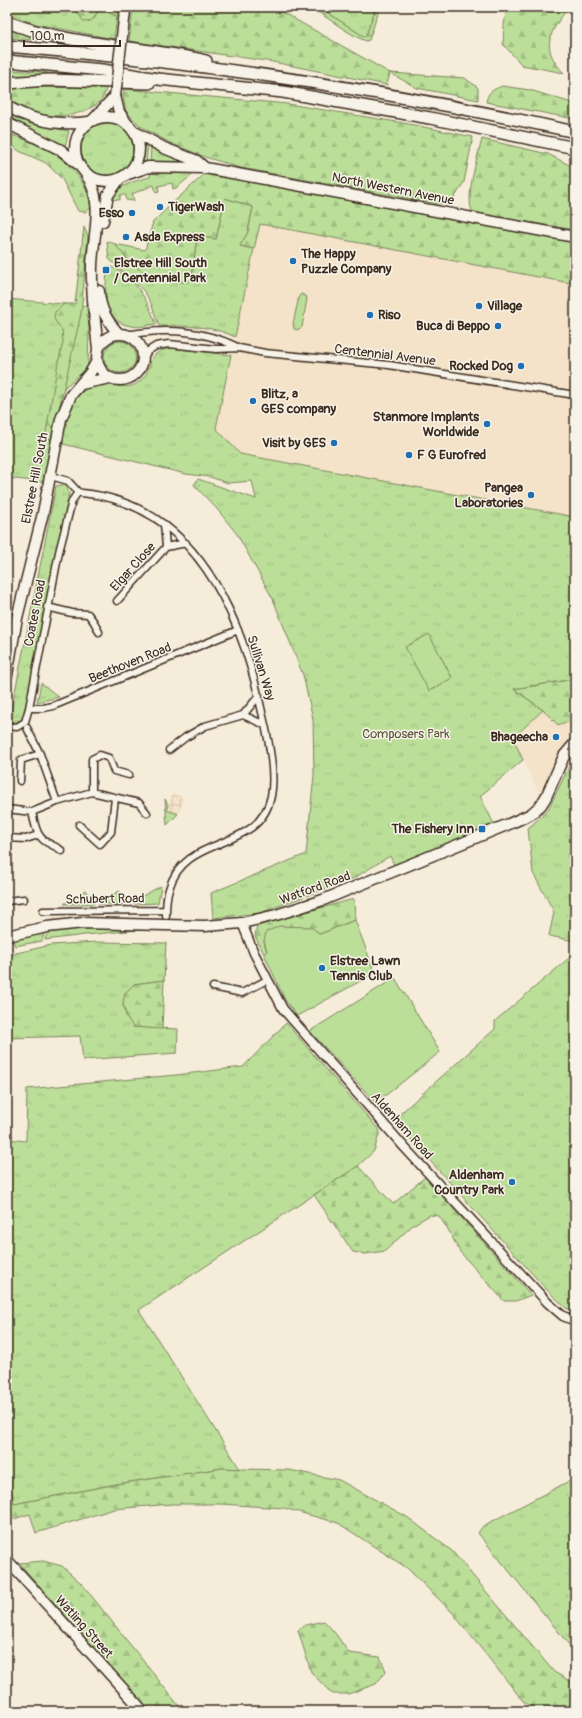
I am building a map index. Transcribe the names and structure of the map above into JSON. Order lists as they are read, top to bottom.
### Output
{
  "streets": {
    "main road": [
      "North Western Avenue",
      "Elstree Hill South",
      "Watford Road",
      "Watling Street"
    ],
    "street": [
      "Centennial Avenue",
      "Elgar Close",
      "Coates Road",
      "Beethoven Road",
      "Sullivan Way",
      "Schubert Road",
      "Aldenham Road"
    ]
  },
  "crossings": [
    ["Centennial Avenue", "Elstree Hill South"],
    ["Elstree Hill South", "Sullivan Way"],
    ["Elgar Close", "Sullivan Way"],
    ["Coates Road", "Beethoven Road"],
    ["Coates Road", "Sullivan Way"],
    ["Beethoven Road", "Sullivan Way"],
    ["Sullivan Way", "Schubert Road"],
    ["Watford Road", "Aldenham Road"]
  ],
  "parks": ["Composers Park"],
  "places": {
    "other": [
      "TigerWash",
      "Esso",
      "Asda Express",
      "The Happy Puzzle Company",
      "Village",
      "Riso",
      "Buca di Beppo",
      "Rocked Dog",
      "Blitz, a GES company",
      "Stanmore Implants Worldwide",
      "Visit by GES",
      "F G Eurofred",
      "Pangea Laboratories",
      "Bhageecha",
      "Elstree Lawn Tennis Club",
      "Aldenham Country Park"
    ],
    "transit": ["Elstree Hill South / Centennial Park", "The Fishery Inn"]
  },
  "scale_bar": "100 m"
}
